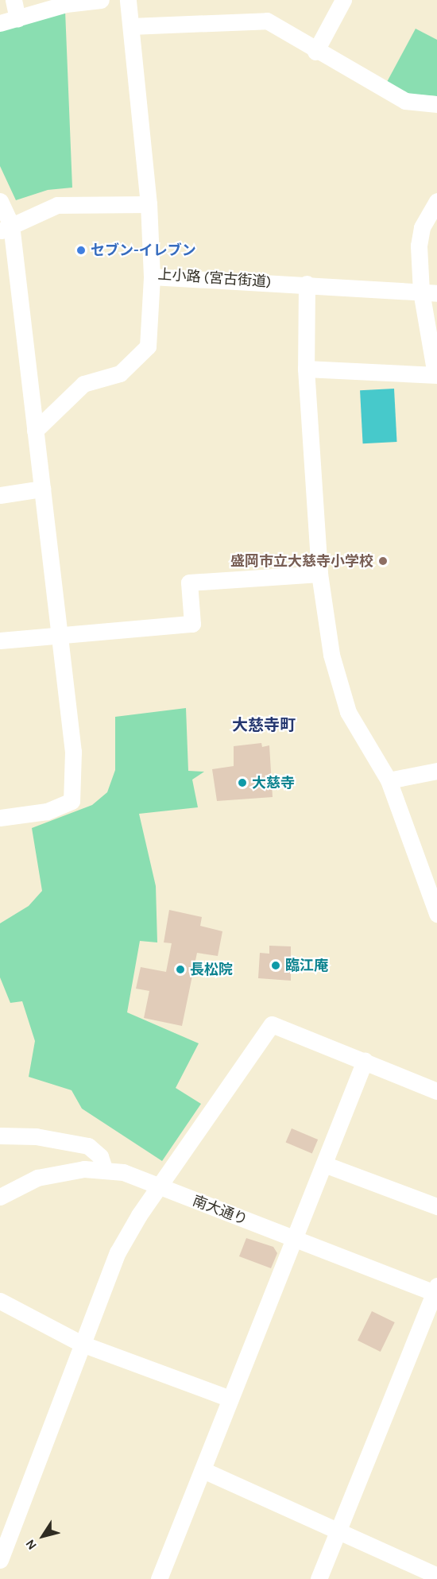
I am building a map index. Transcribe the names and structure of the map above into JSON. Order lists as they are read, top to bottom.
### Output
{
  "streets": {
    "street": ["上小路 (宮古街道)", "南大通り"]
  },
  "districts": ["大慈寺町"],
  "places": [
    "セブン-イレブン",
    "盛岡市立大慈寺小学校",
    "大慈寺",
    "臨江庵",
    "長松院"
  ],
  "north": "bottom left"
}
